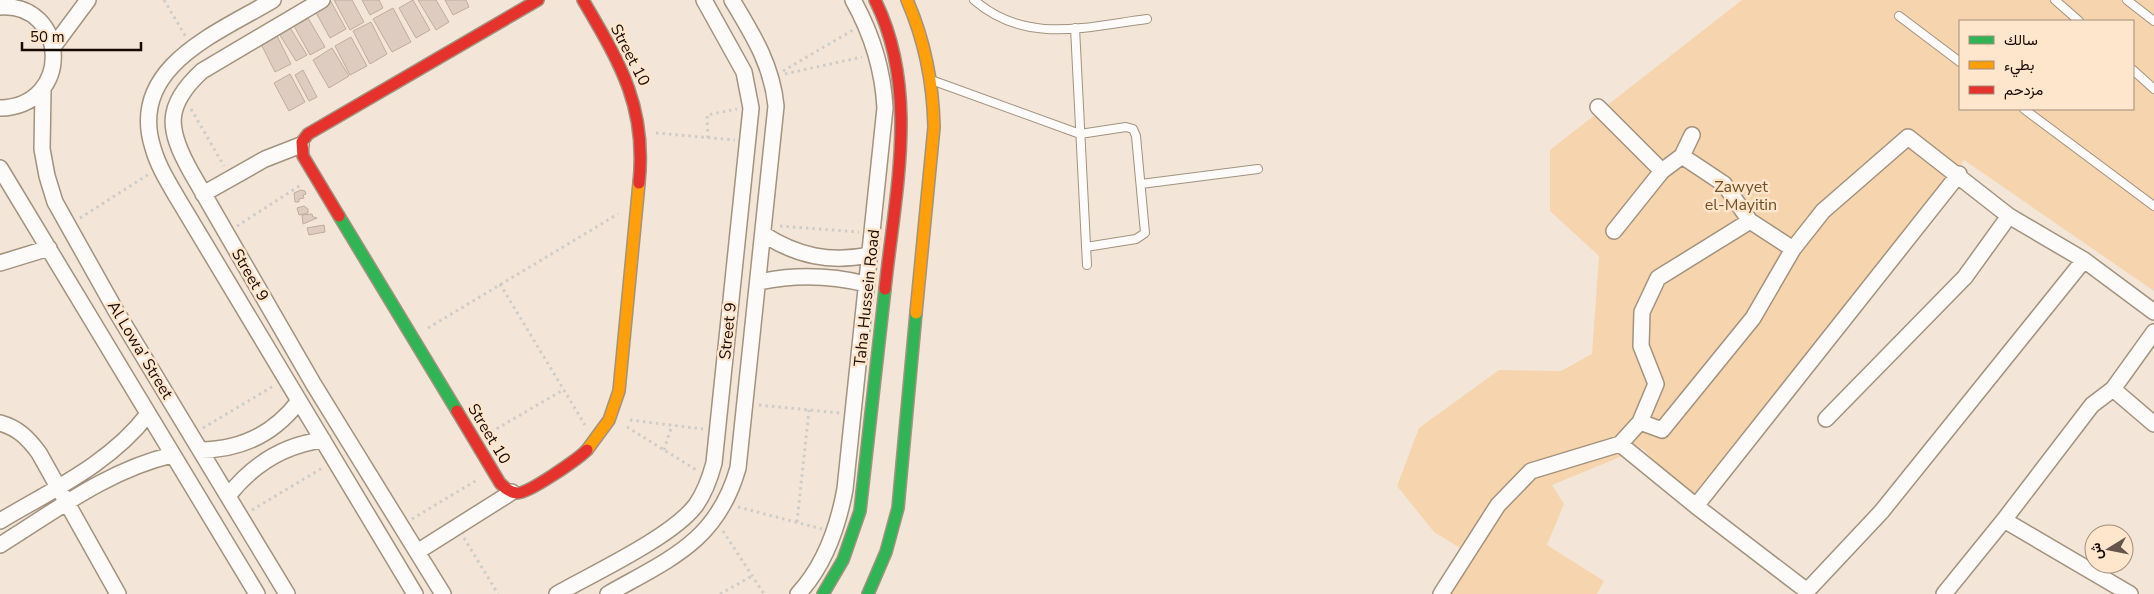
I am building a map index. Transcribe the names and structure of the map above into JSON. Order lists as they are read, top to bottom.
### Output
{
  "streets": {
    "street": [
      "Street 10",
      "Street 9",
      "Taha Hussein Road",
      "Al Lowa' Street"
    ]
  },
  "parks": ["Zawyet el-Mayitin"],
  "legend": ["سالك", "بطيء", "مزدحم"],
  "scale_bar": "50 m",
  "north": "left"
}
